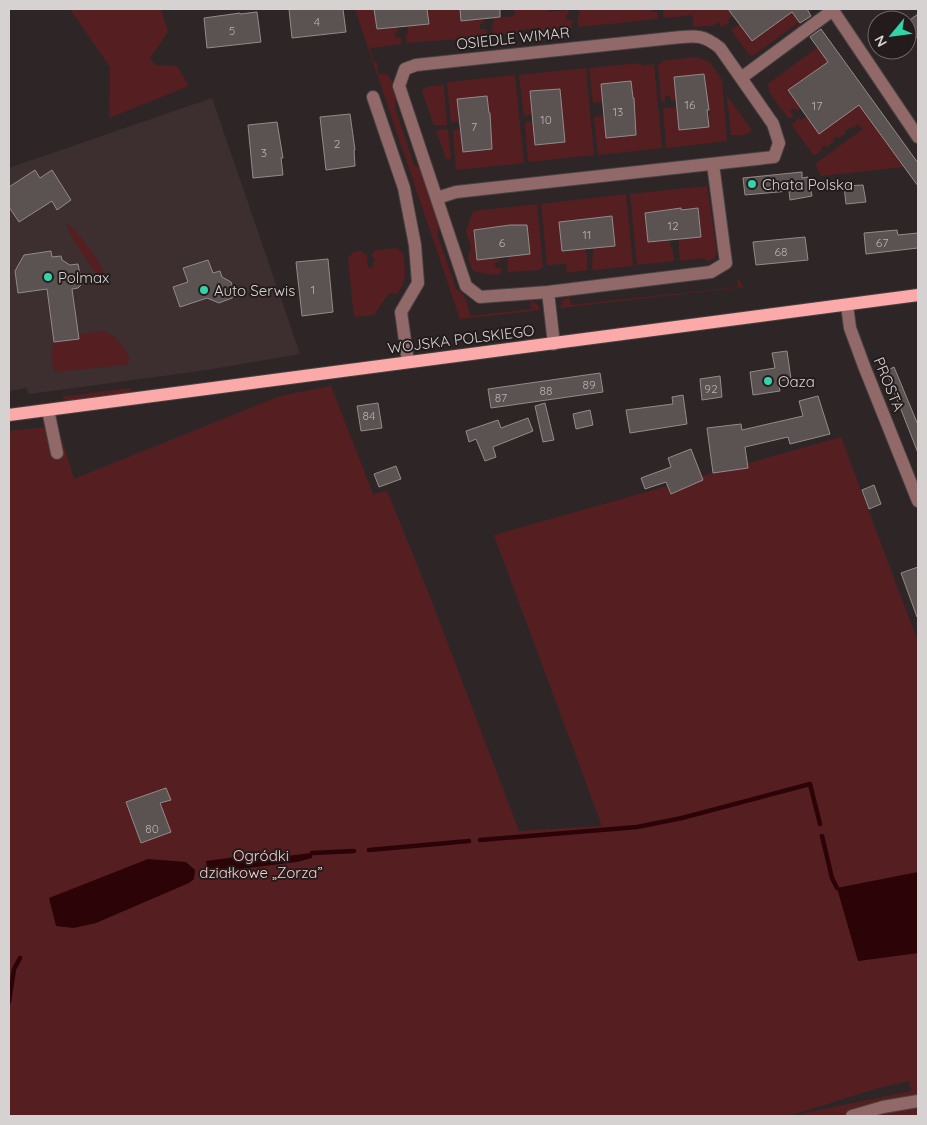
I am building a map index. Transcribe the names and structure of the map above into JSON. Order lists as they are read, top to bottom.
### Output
{
  "streets": {
    "main road": ["WOJSKA POLSKIEGO"],
    "street": ["OSIEDLE WIMAR", "PROSTA"]
  },
  "crossings": [
    ["WOJSKA POLSKIEGO", "PROSTA"]
  ],
  "parks": ["Ogródki działkowe „Zorza”"],
  "places": [
    "Chata Polska",
    "Polmax",
    "Auto Serwis",
    "Oaza"
  ],
  "house_numbers": [
    "4",
    "5",
    "16",
    "17",
    "13",
    "10",
    "7",
    "2",
    "3",
    "12",
    "11",
    "6",
    "67",
    "68",
    "1",
    "89",
    "92",
    "88",
    "87",
    "84",
    "80"
  ],
  "north": "bottom left"
}
